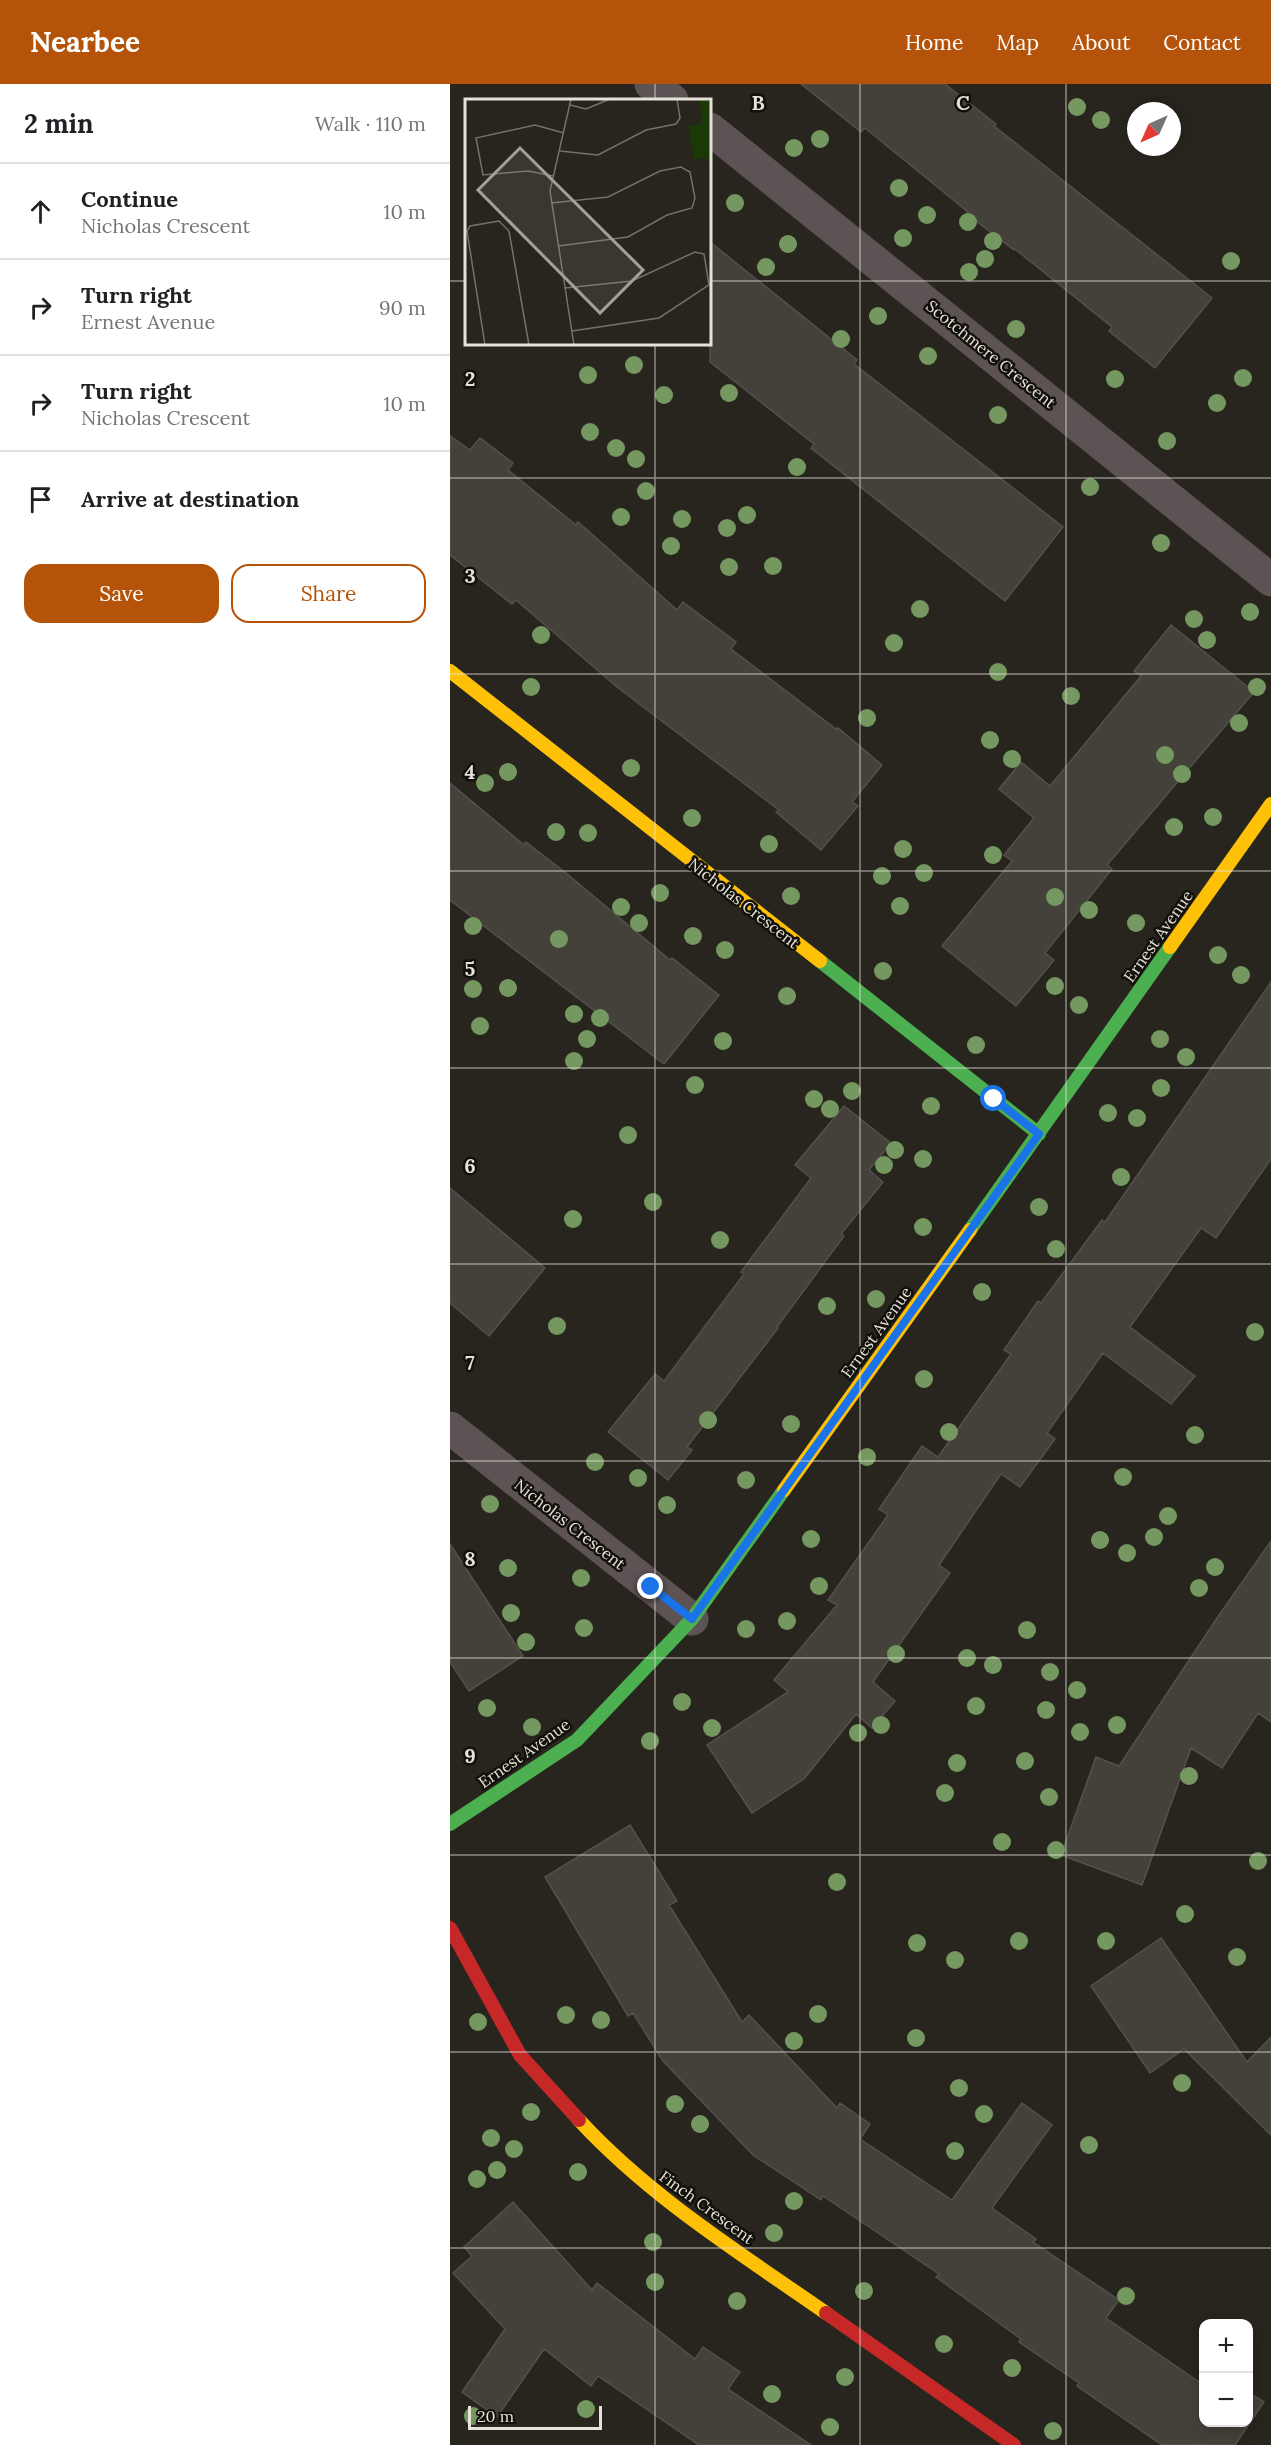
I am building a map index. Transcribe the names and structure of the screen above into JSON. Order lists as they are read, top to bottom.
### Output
{
  "streets": {
    "street": [
      "Scotchmere Crescent",
      "Nicholas Crescent",
      "Ernest Avenue",
      "Finch Crescent"
    ]
  },
  "crossings": [
    ["Nicholas Crescent", "Ernest Avenue"]
  ],
  "scale_bar": "20 m",
  "north": "bottom left",
  "page": {
    "header": "Nearbee",
    "nav": [
      "Home",
      "Map",
      "About",
      "Contact"
    ],
    "heading": ["2 min", "Walk · 110 m"],
    "list": [
      ["Continue", "Nicholas Crescent", "10 m"],
      ["Turn right", "Ernest Avenue", "90 m"],
      ["Turn right", "Nicholas Crescent", "10 m"],
      "Arrive at destination"
    ],
    "buttons": ["Save", "Share"],
    "map_buttons": ["+", "−"],
    "scale": "20 m"
  },
  "grid": {
    "columns": ["B", "C"],
    "rows": [
      "2",
      "3",
      "4",
      "5",
      "6",
      "7",
      "8",
      "9"
    ]
  }
}
